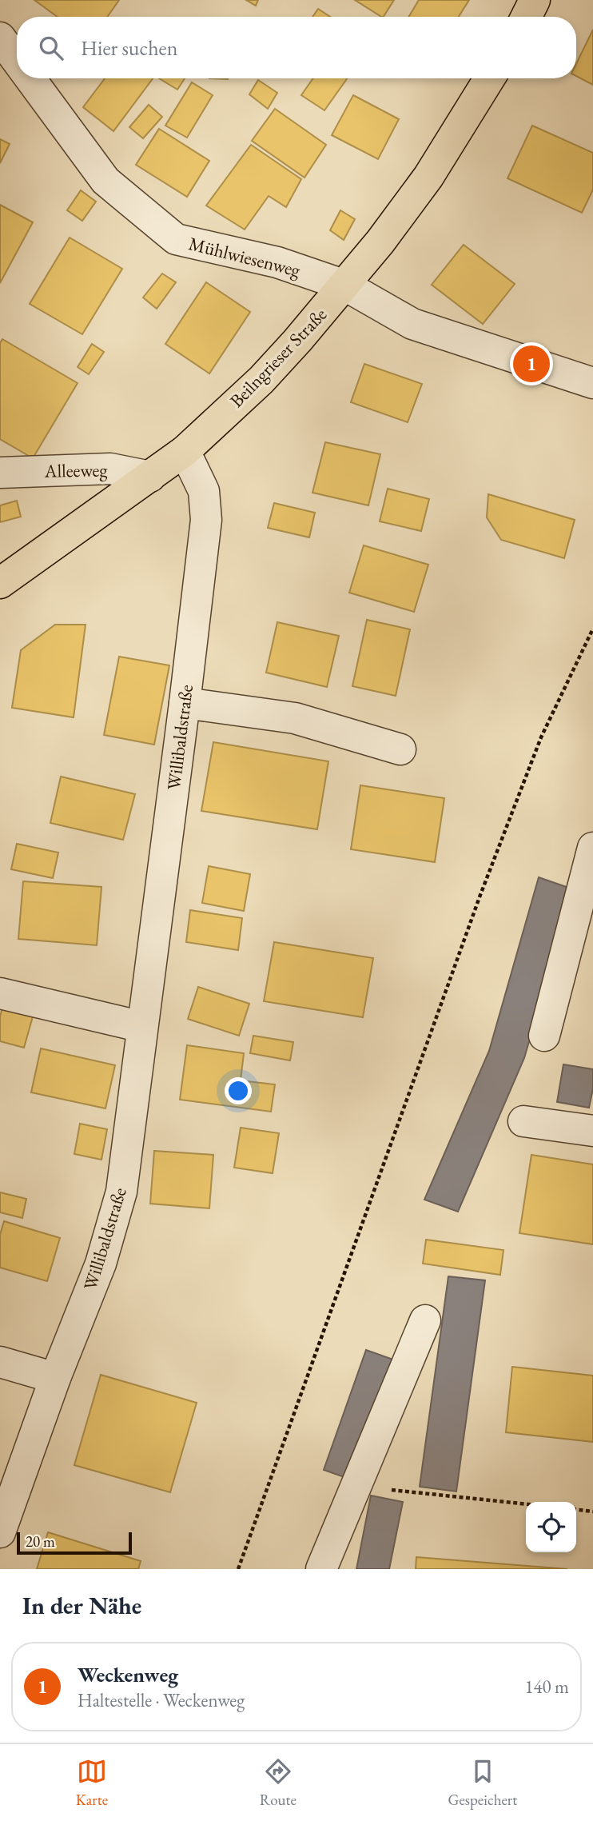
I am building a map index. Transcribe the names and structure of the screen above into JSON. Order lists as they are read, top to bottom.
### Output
{
  "streets": {
    "main road": ["Beilngrieser Straße"],
    "street": ["Mühlwiesenweg", "Alleeweg", "Willibaldstraße"]
  },
  "crossings": [
    ["Mühlwiesenweg", "Beilngrieser Straße"],
    ["Beilngrieser Straße", "Alleeweg"],
    ["Beilngrieser Straße", "Willibaldstraße"]
  ],
  "scale_bar": "20 m",
  "page": {
    "search": "Hier suchen",
    "pins": "1",
    "scale": "20 m",
    "heading": "In der Nähe",
    "list": [
      {
        "mark": "1",
        "name": "Weckenweg",
        "note": "Haltestelle · Weckenweg",
        "value": "140 m"
      }
    ],
    "nav": ["Karte", "Route", "Gespeichert"]
  }
}
